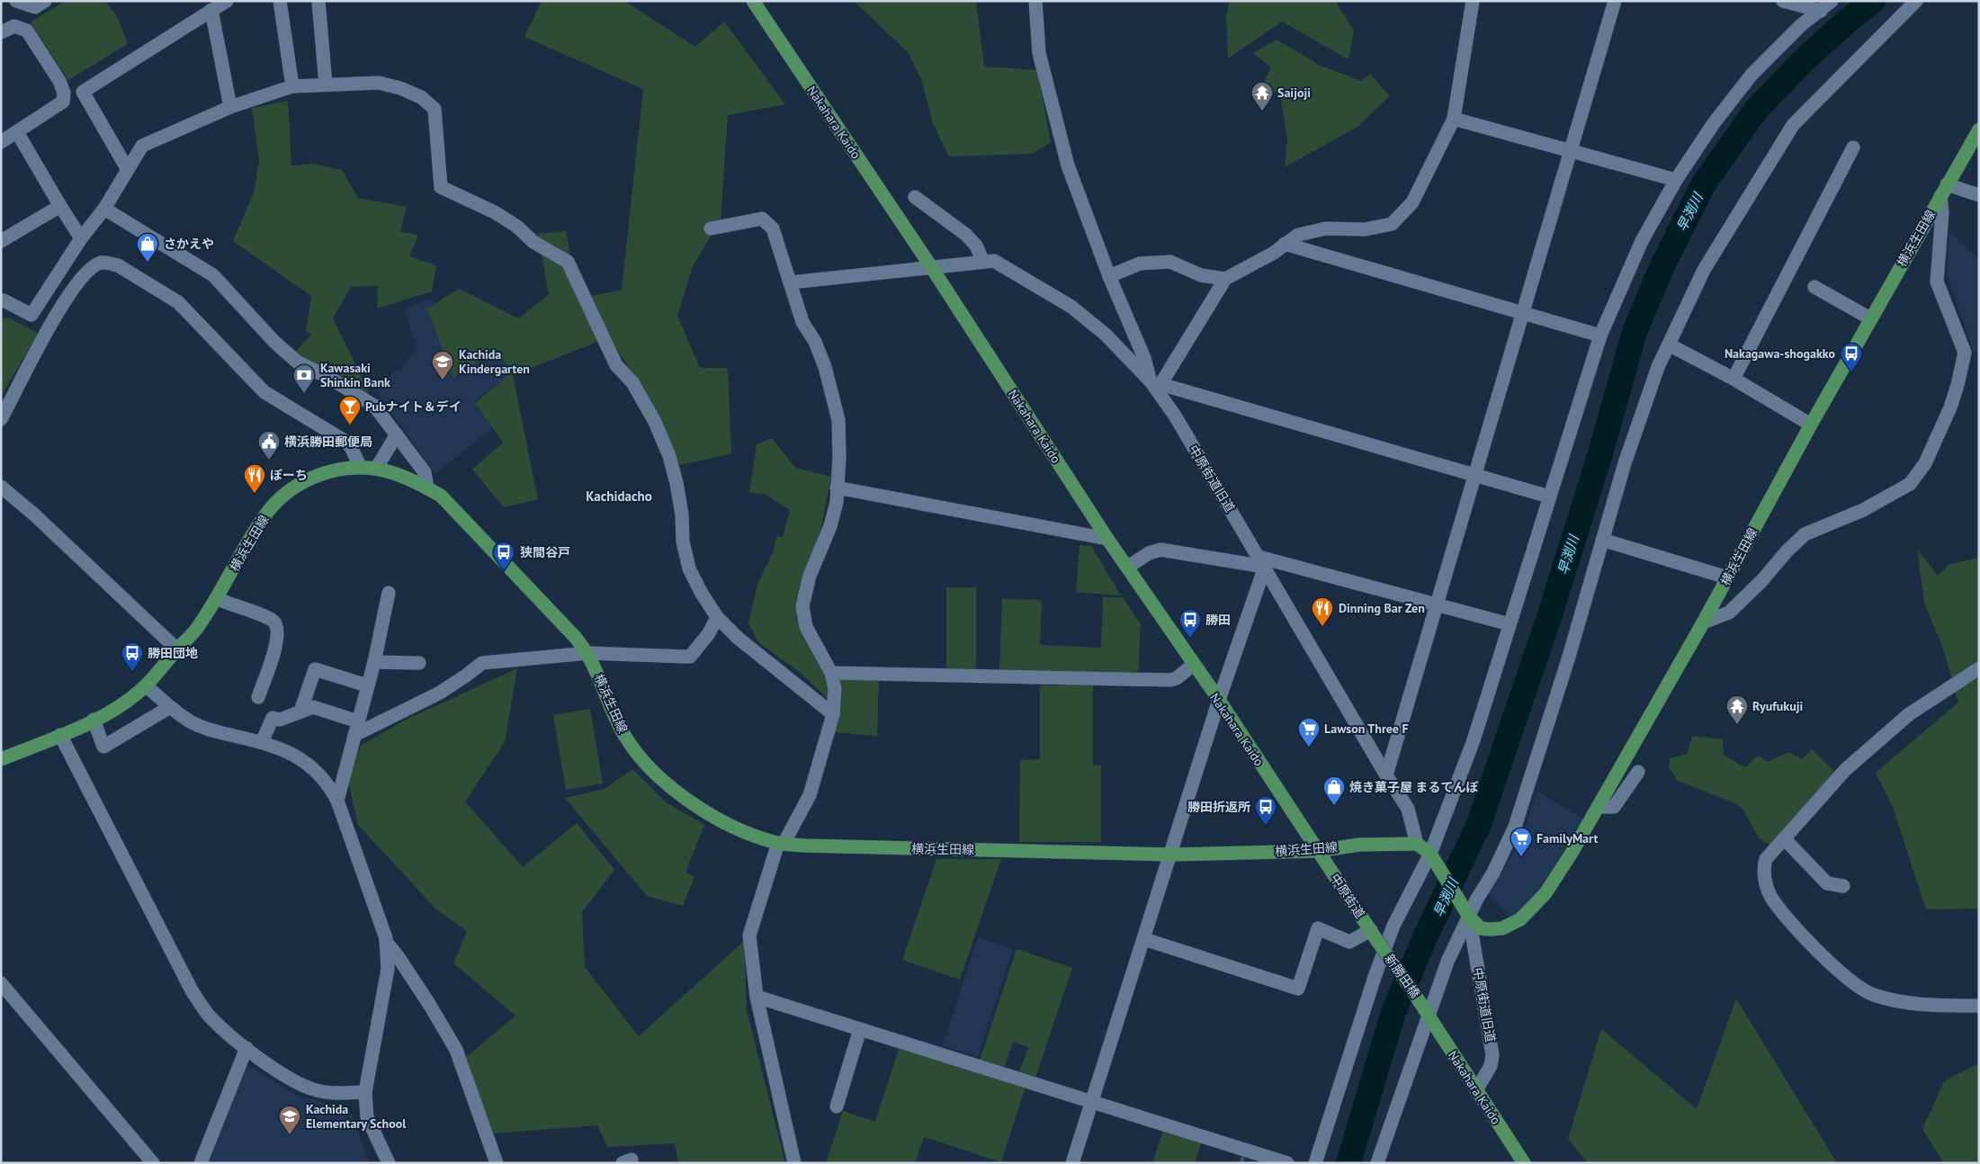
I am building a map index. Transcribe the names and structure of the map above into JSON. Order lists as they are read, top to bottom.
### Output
{
  "streets": {
    "main road": [
      "Nakahara Kaido",
      "横浜生田線",
      "中原街道",
      "新勝田橋"
    ],
    "street": ["中原街道旧道"]
  },
  "crossings": [
    ["Nakahara Kaido", "横浜生田線"],
    ["Nakahara Kaido", "中原街道旧道"],
    ["Nakahara Kaido", "中原街道"],
    ["Nakahara Kaido", "新勝田橋"],
    ["横浜生田線", "中原街道旧道"],
    ["横浜生田線", "中原街道"],
    ["中原街道", "新勝田橋"]
  ],
  "districts": ["Kachidacho"],
  "water": ["早渕川"],
  "places": {
    "temple": ["Saijoji", "Ryufukuji"],
    "shop": ["さかえや", "焼き菓子屋 まるてんぽ"],
    "bus stop": [
      "Nakagawa-shogakko",
      "狭間谷戸",
      "勝田",
      "勝田団地",
      "勝田折返所"
    ],
    "school or university": ["Kachida Kindergarten", "Kachida Elementary School"],
    "bank": ["Kawasaki Shinkin Bank"],
    "bar": ["Pubナイト＆デイ"],
    "public building": ["横浜勝田郵便局"],
    "restaurant": ["ぽーち", "Dinning Bar Zen"],
    "supermarket": ["Lawson Three F", "FamilyMart"]
  }
}
